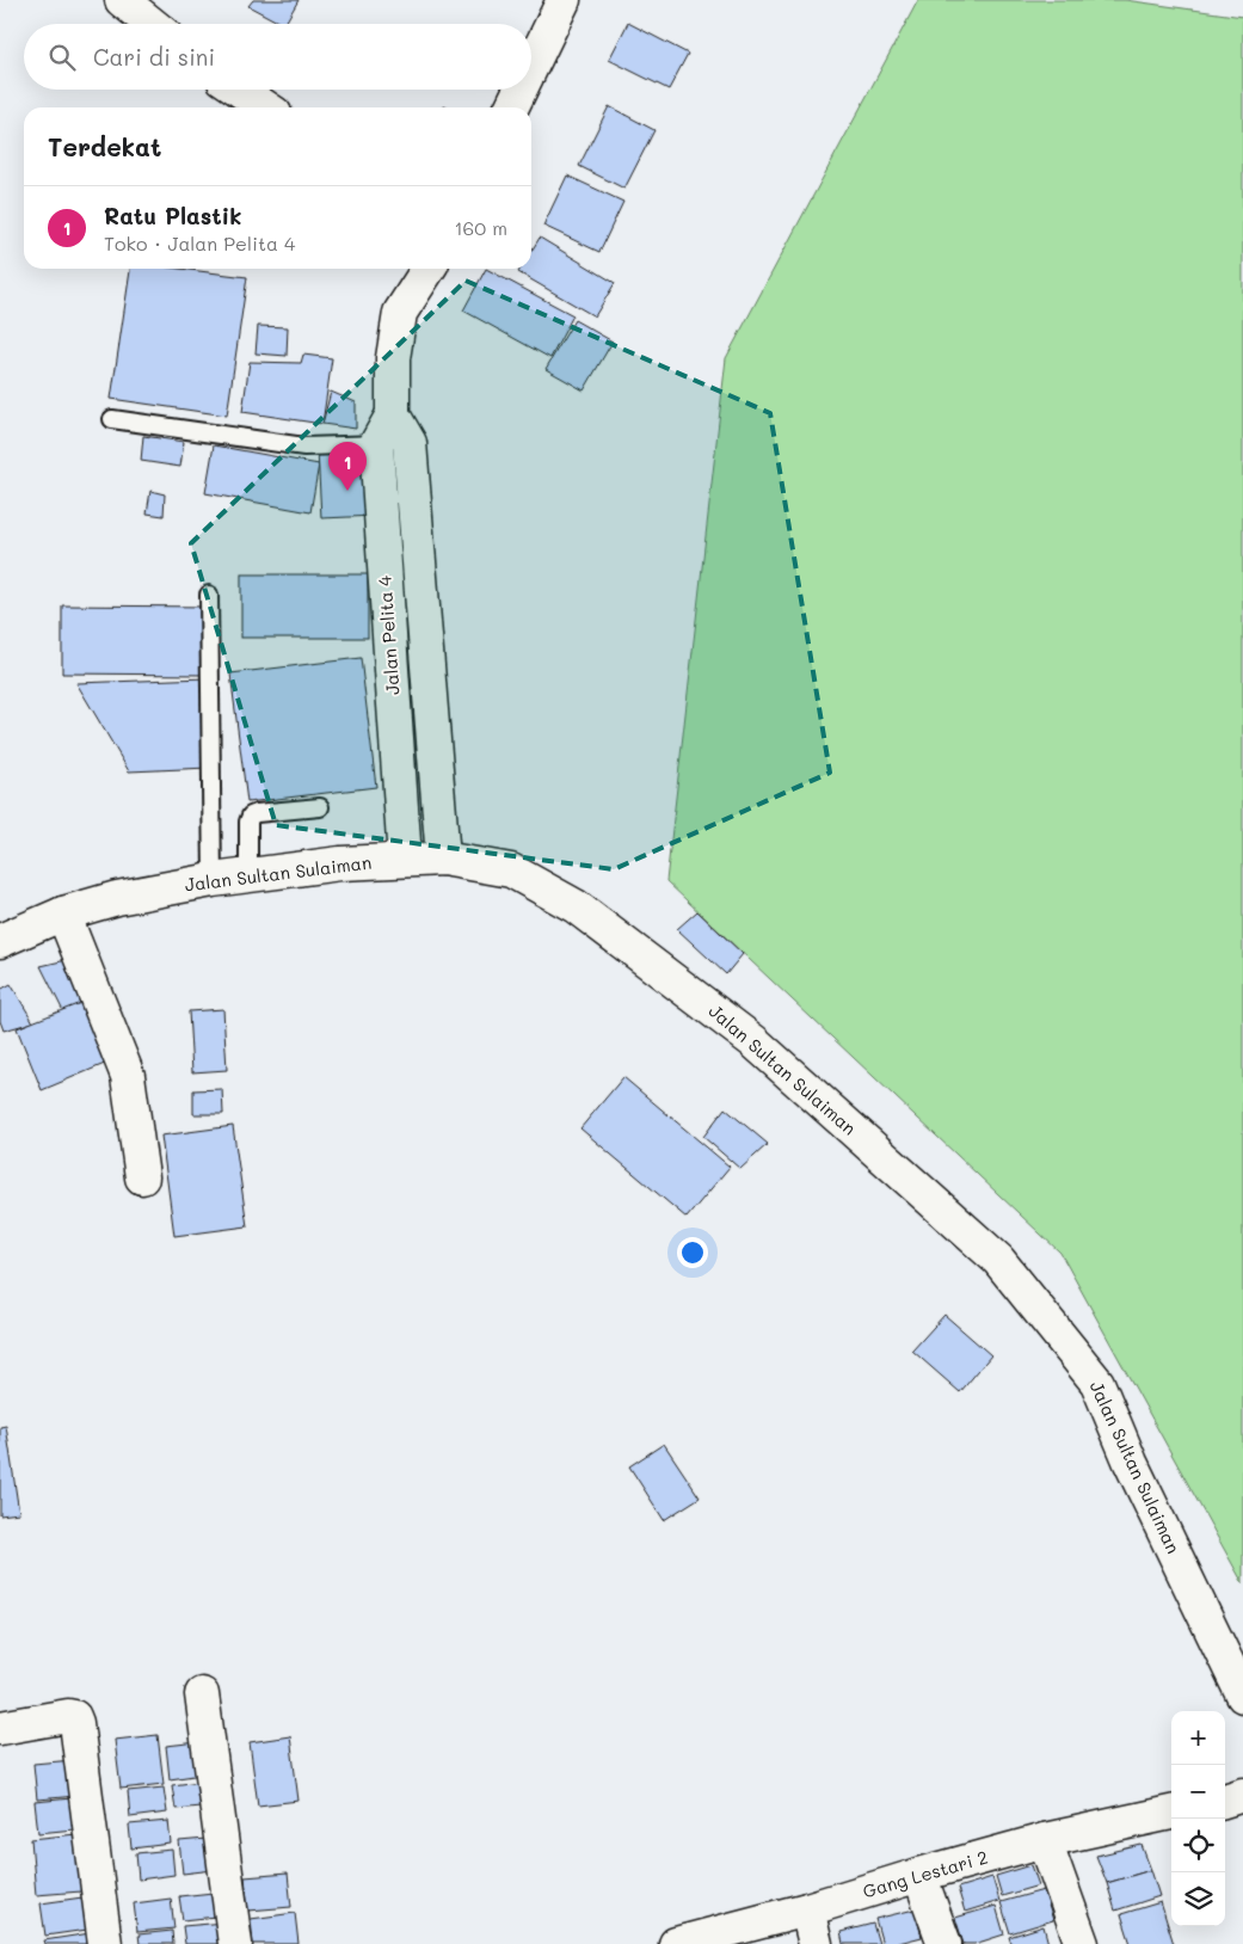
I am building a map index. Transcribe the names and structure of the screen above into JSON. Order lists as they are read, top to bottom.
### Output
{
  "streets": {
    "street": ["Jalan Pelita 4", "Jalan Sultan Sulaiman", "Gang Lestari 2"]
  },
  "crossings": [
    ["Jalan Pelita 4", "Jalan Sultan Sulaiman"]
  ],
  "page": {
    "search": "Cari di sini",
    "heading": "Terdekat",
    "list": [
      {
        "mark": "1",
        "name": "Ratu Plastik",
        "note": "Toko · Jalan Pelita 4",
        "value": "160 m"
      }
    ],
    "pins": "1",
    "map_buttons": ["+", "−"]
  }
}
